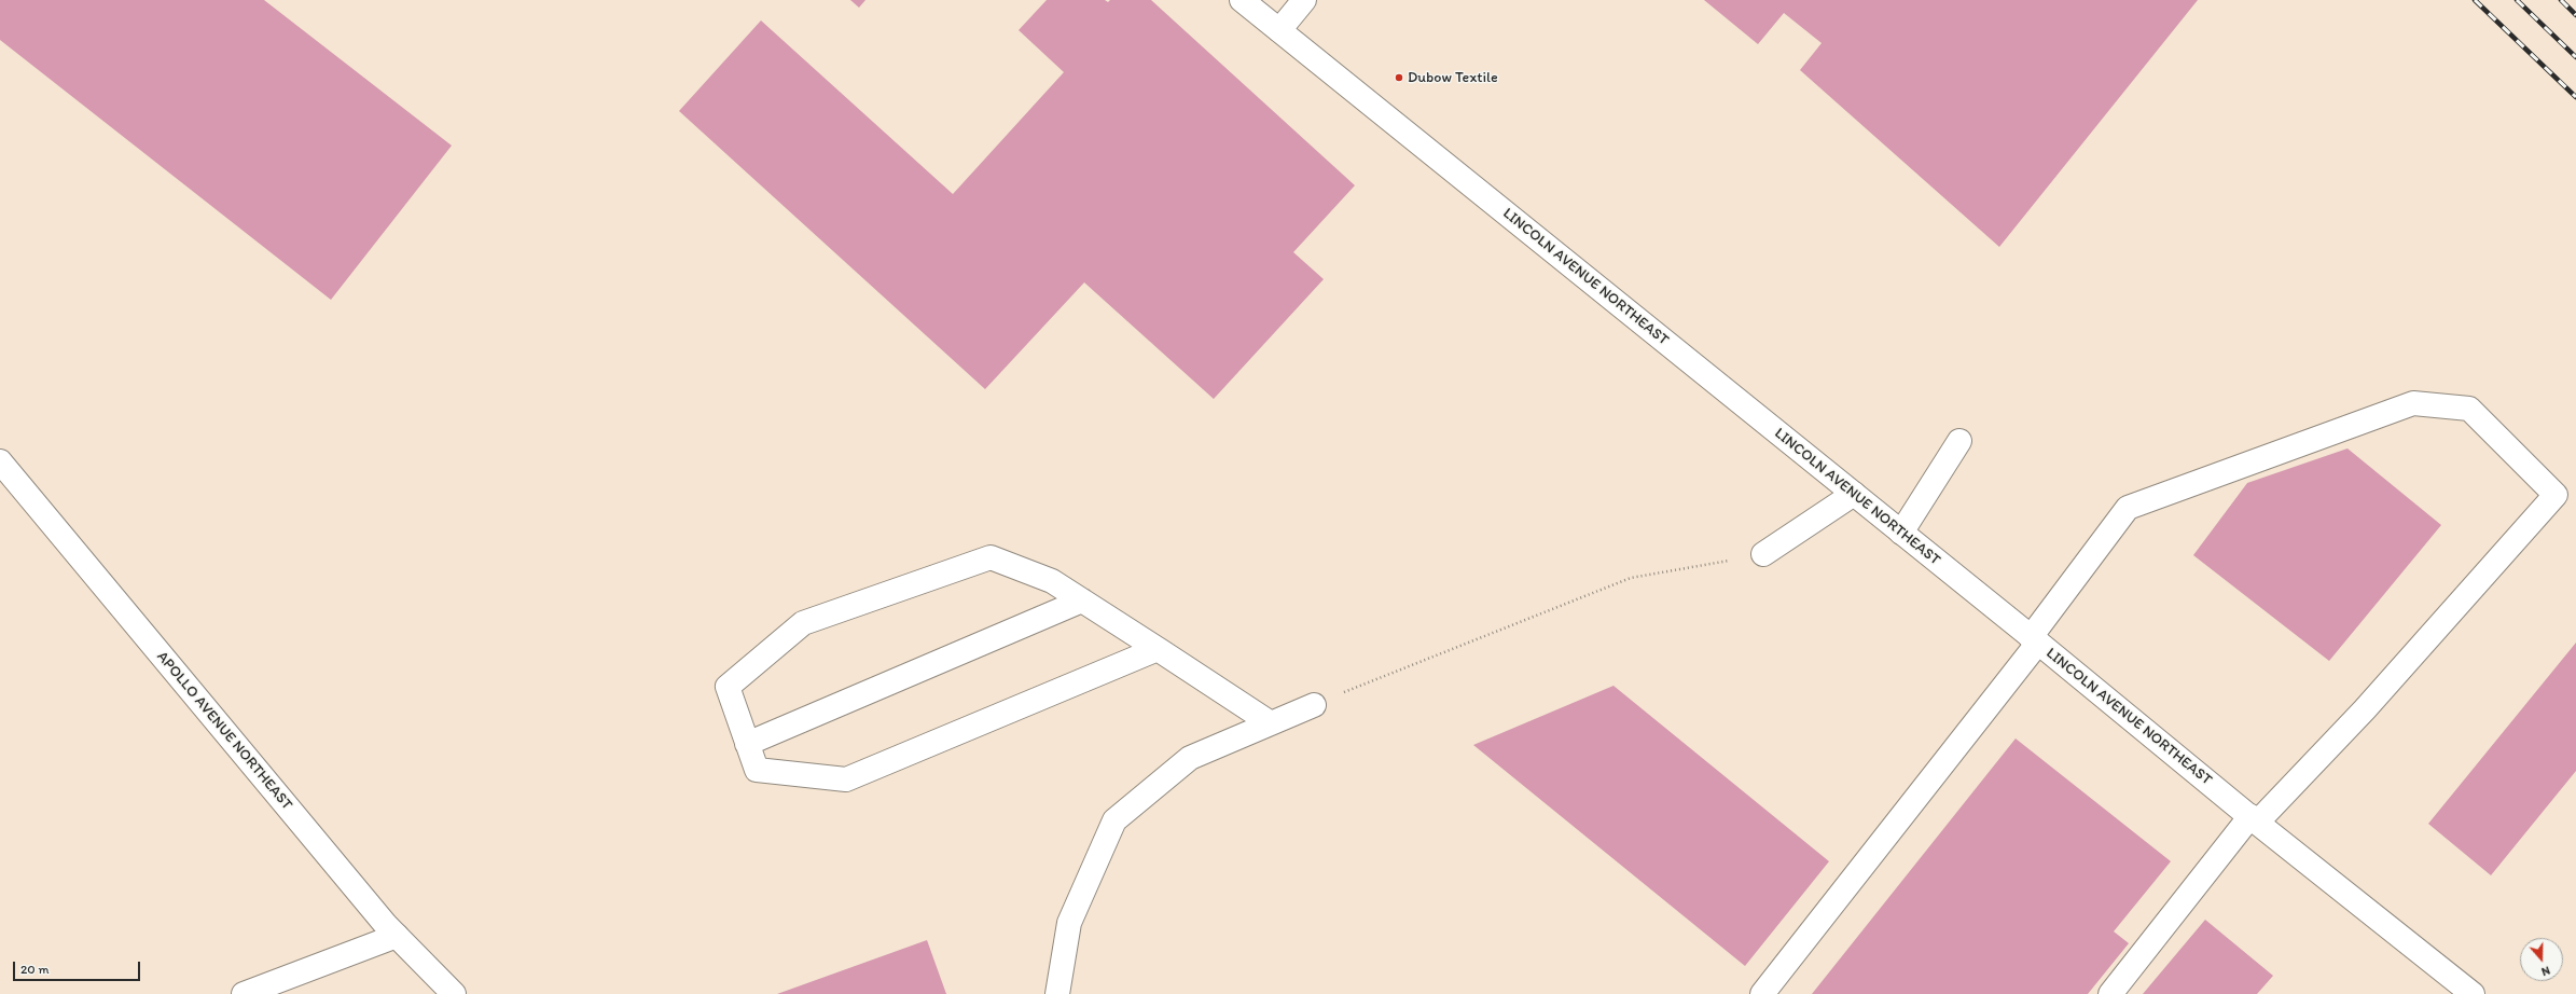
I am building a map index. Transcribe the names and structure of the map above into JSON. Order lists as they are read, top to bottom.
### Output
{
  "streets": {
    "street": ["LINCOLN AVENUE NORTHEAST", "APOLLO AVENUE NORTHEAST"]
  },
  "places": ["Dubow Textile"],
  "scale_bar": "20 m",
  "north": "bottom"
}
